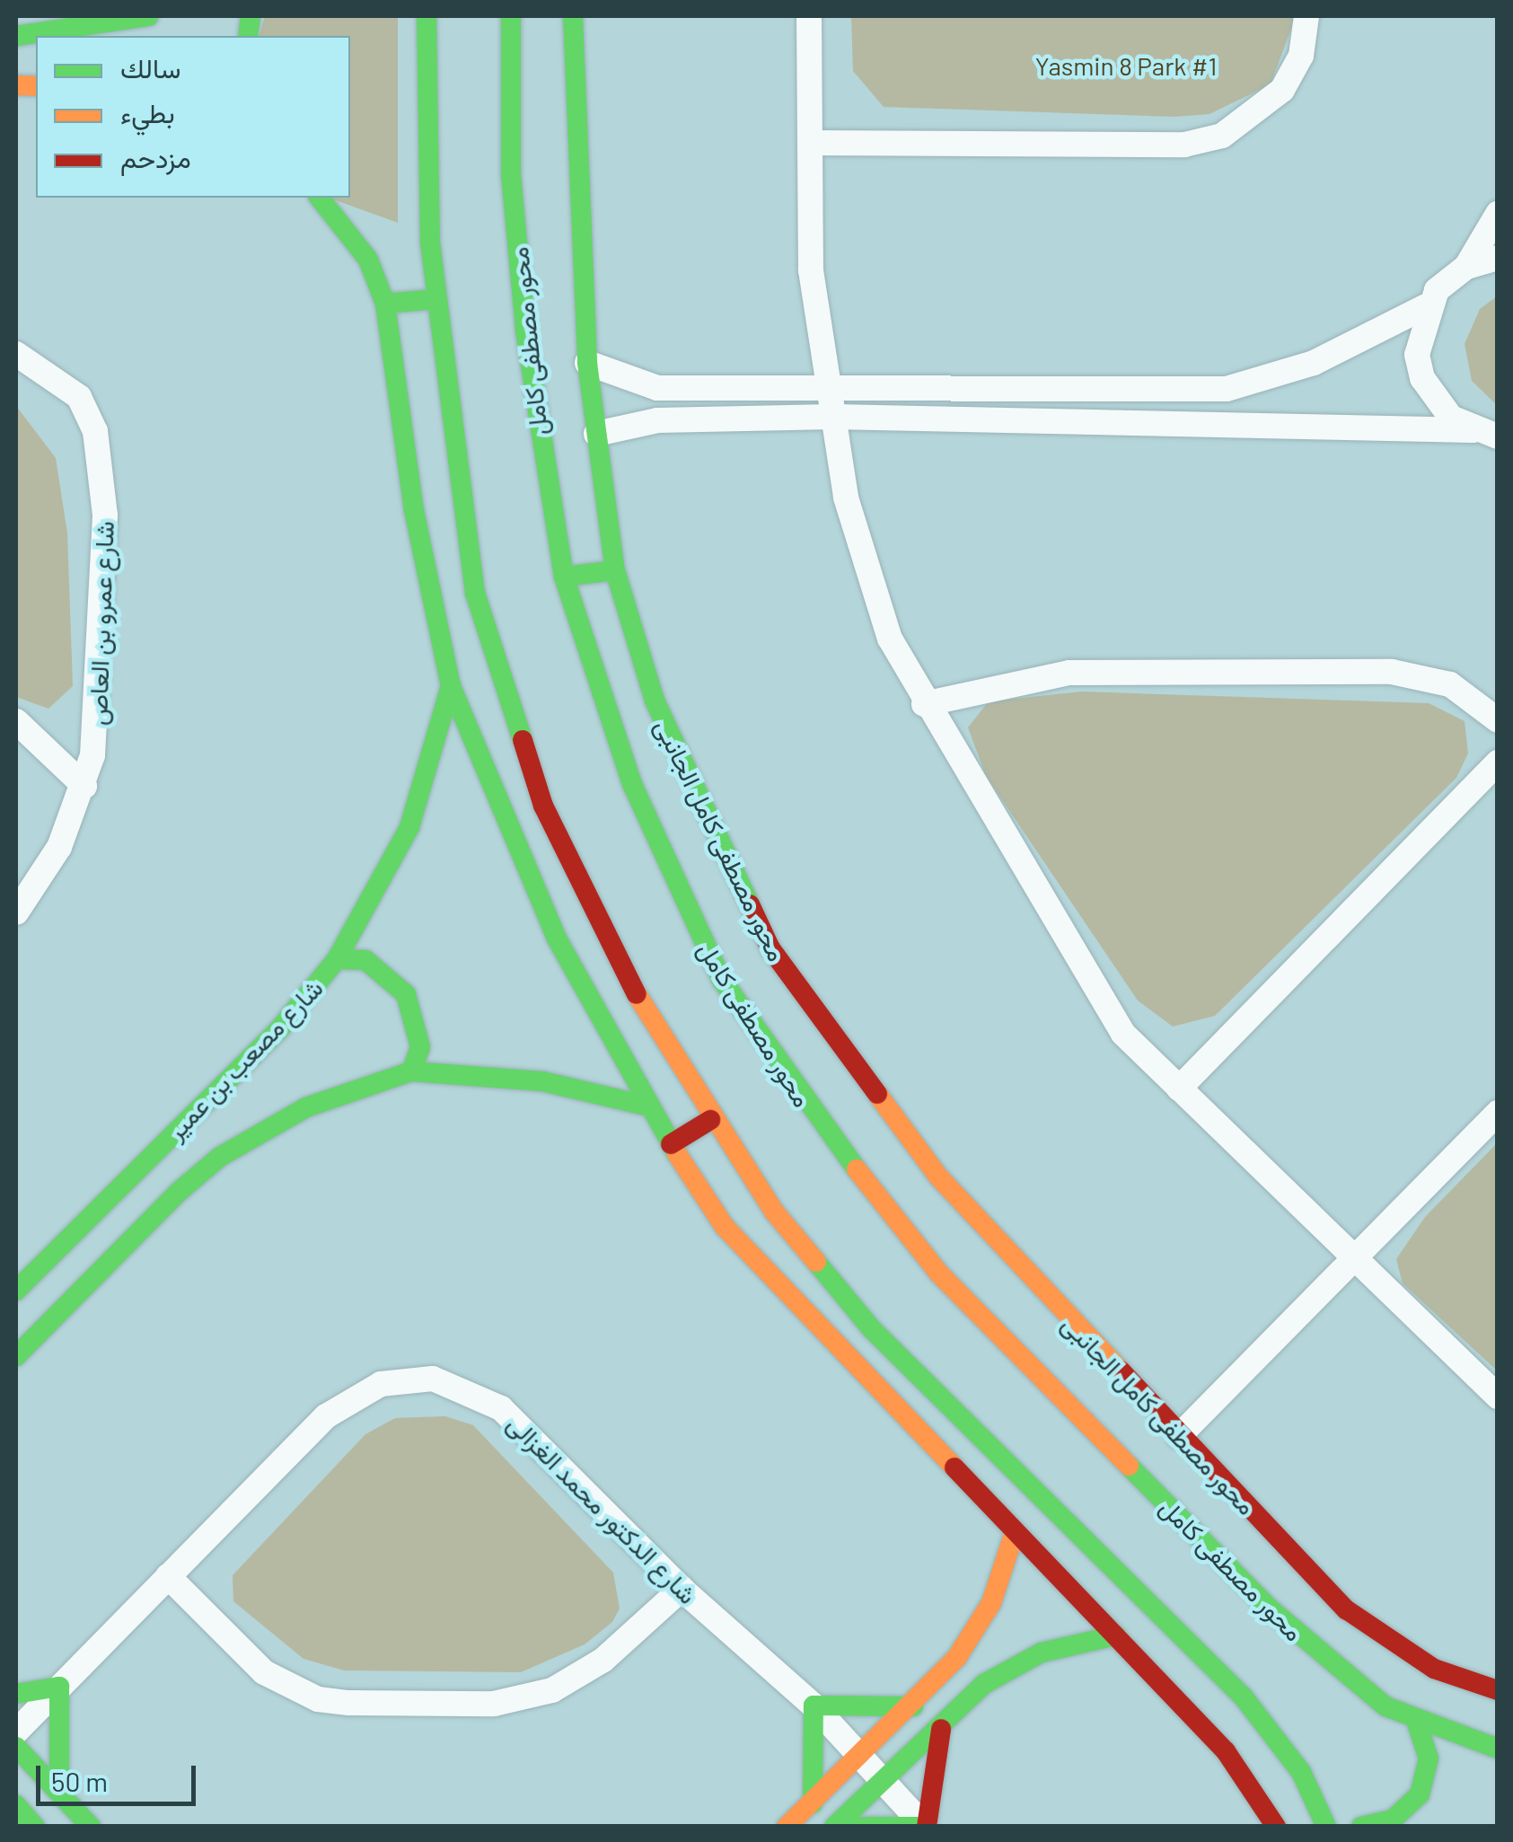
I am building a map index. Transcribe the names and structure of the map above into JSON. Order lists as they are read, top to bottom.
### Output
{
  "streets": {
    "street": [
      "محور مصطفى كامل",
      "شارع عمرو بن العاص",
      "محور مصطفى كامل الجانبى",
      "شارع مصعب بن عمير",
      "شارع الدكتور محمد الغزالى"
    ]
  },
  "parks": ["Yasmin 8 Park #1"],
  "legend": ["سالك", "بطيء", "مزدحم"],
  "scale_bar": "50 m"
}
